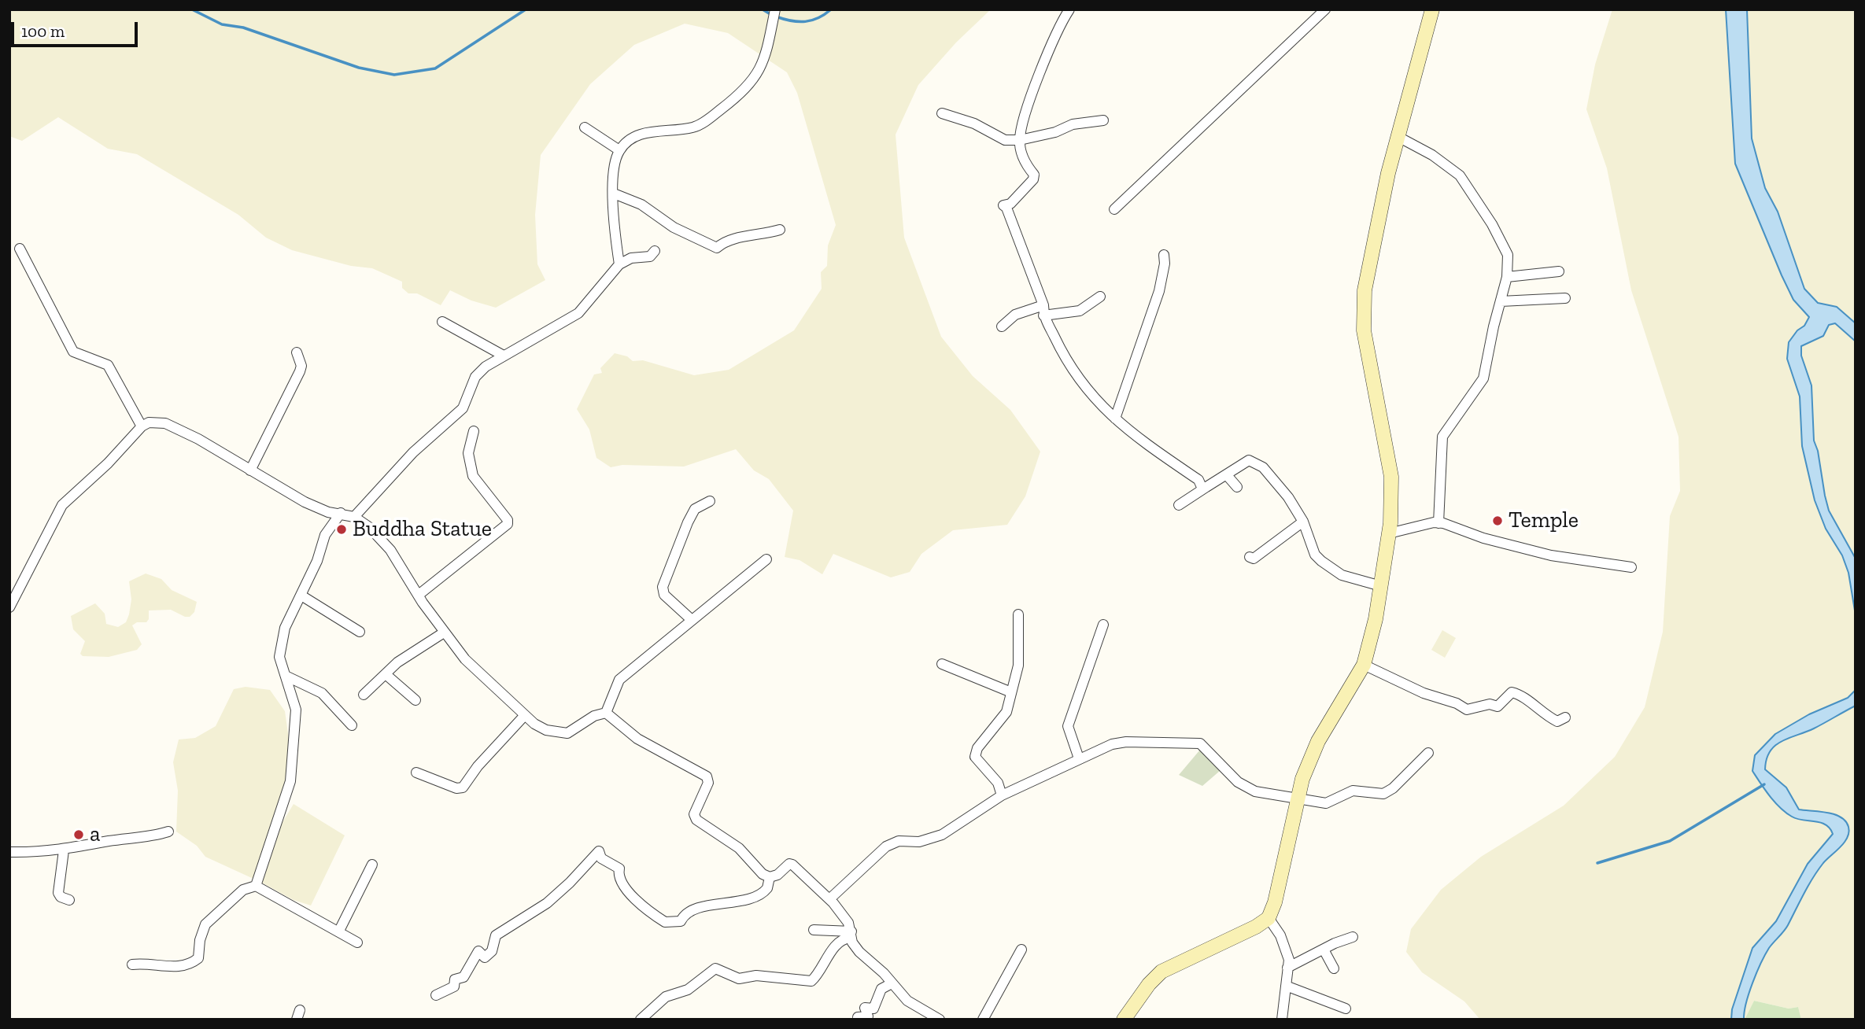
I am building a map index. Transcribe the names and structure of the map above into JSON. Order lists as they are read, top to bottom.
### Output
{
  "places": ["Temple", "Buddha Statue", "a"],
  "scale_bar": "100 m"
}
